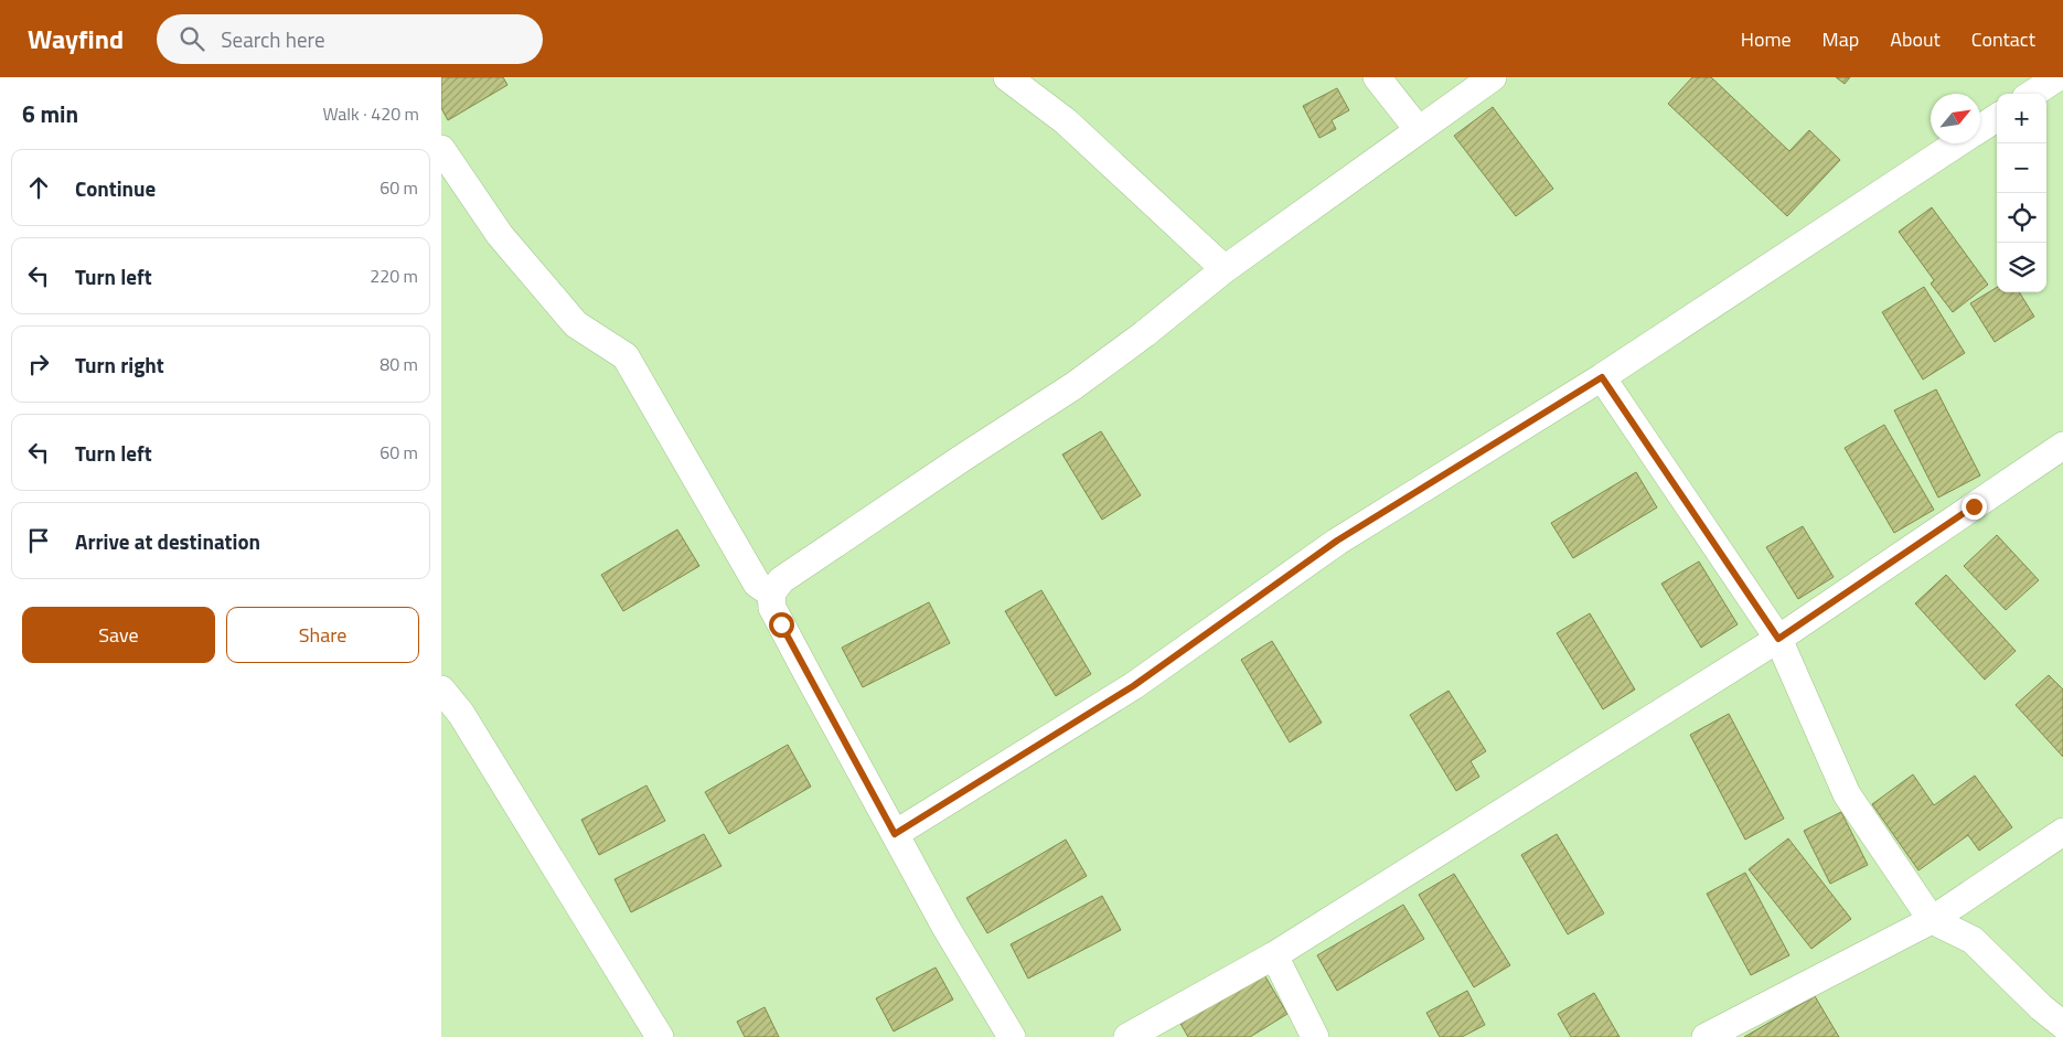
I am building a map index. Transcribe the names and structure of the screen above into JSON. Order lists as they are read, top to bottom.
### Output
{
  "north": "top right",
  "page": {
    "header": "Wayfind",
    "search": "Search here",
    "nav": [
      "Home",
      "Map",
      "About",
      "Contact"
    ],
    "heading": ["6 min", "Walk · 420 m"],
    "map_buttons": ["+", "−"],
    "list": [
      ["Continue", "60 m"],
      ["Turn left", "220 m"],
      ["Turn right", "80 m"],
      ["Turn left", "60 m"],
      "Arrive at destination"
    ],
    "buttons": ["Save", "Share"]
  }
}
